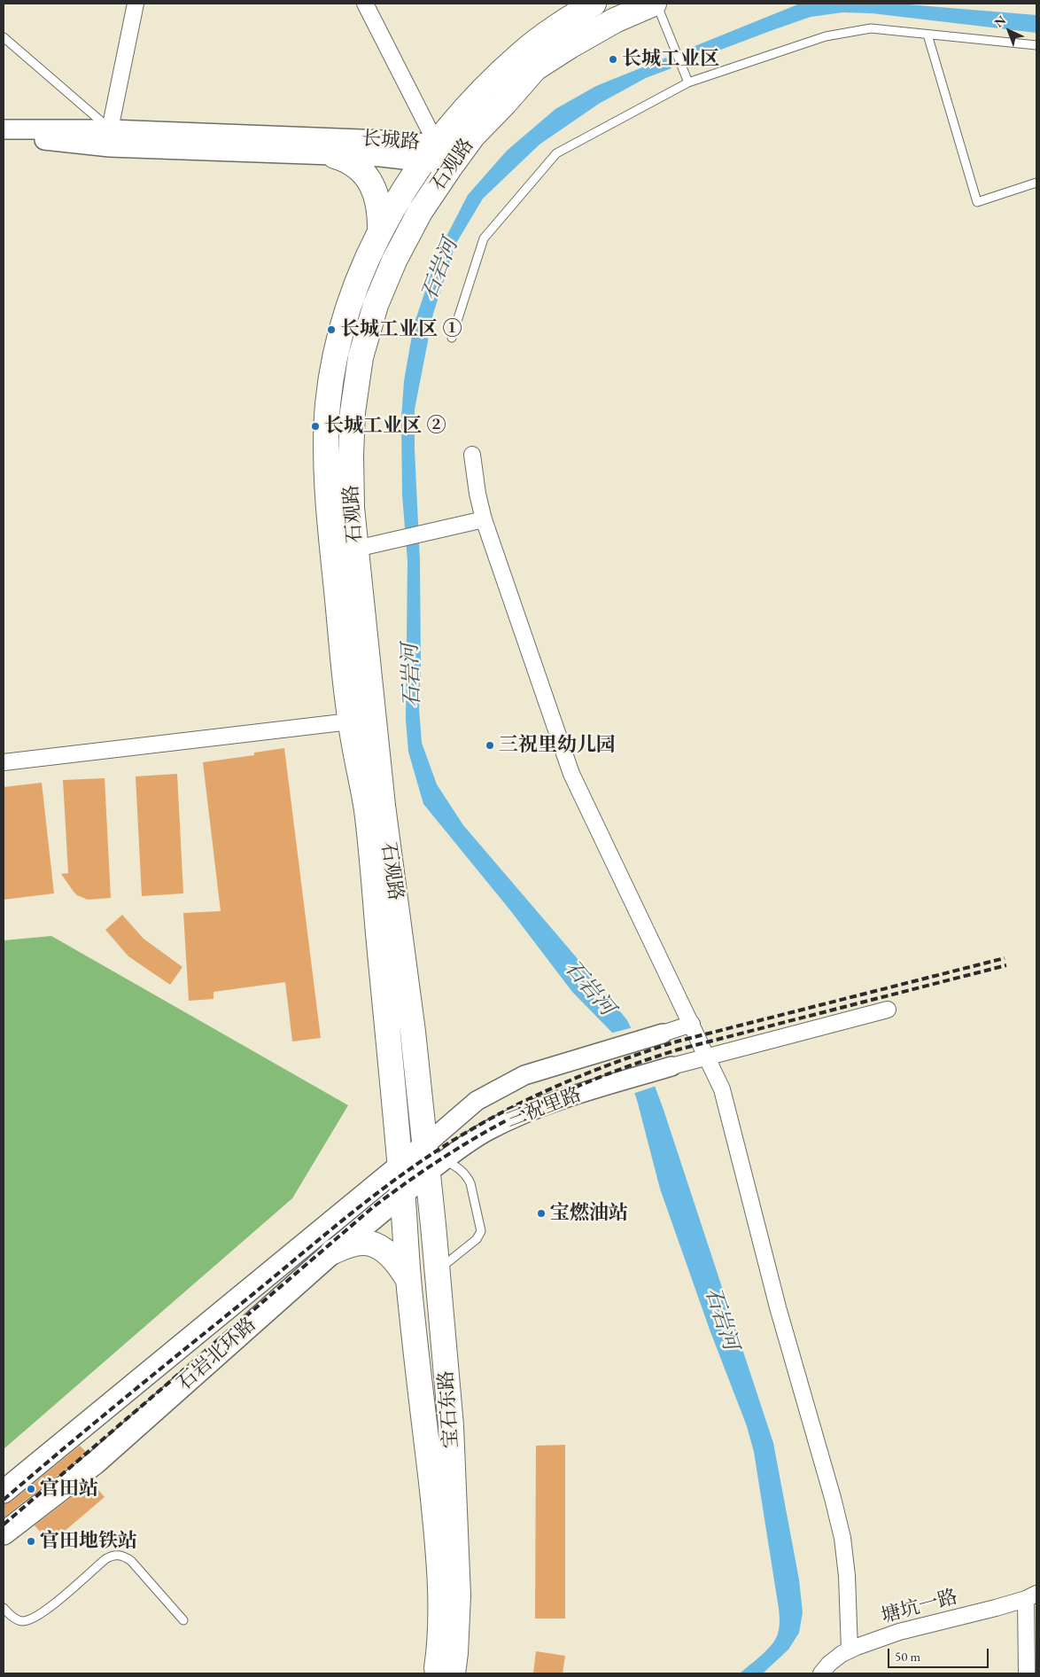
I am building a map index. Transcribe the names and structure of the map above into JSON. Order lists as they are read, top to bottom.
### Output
{
  "streets": {
    "main road": ["石观路", "石岩北环路", "宝石东路"],
    "street": ["长城路", "三祝里路", "塘坑一路"]
  },
  "crossings": [
    ["长城路", "石观路"],
    ["石观路", "三祝里路"],
    ["石观路", "石岩北环路"],
    ["石观路", "宝石东路"],
    ["三祝里路", "石岩北环路"],
    ["三祝里路", "宝石东路"],
    ["石岩北环路", "宝石东路"]
  ],
  "water": ["石岩河"],
  "places": [
    "长城工业区",
    "长城工业区 ①",
    "长城工业区 ②",
    "三祝里幼儿园",
    "宝燃油站",
    "官田站",
    "官田地铁站"
  ],
  "scale_bar": "50 m",
  "north": "top left"
}
